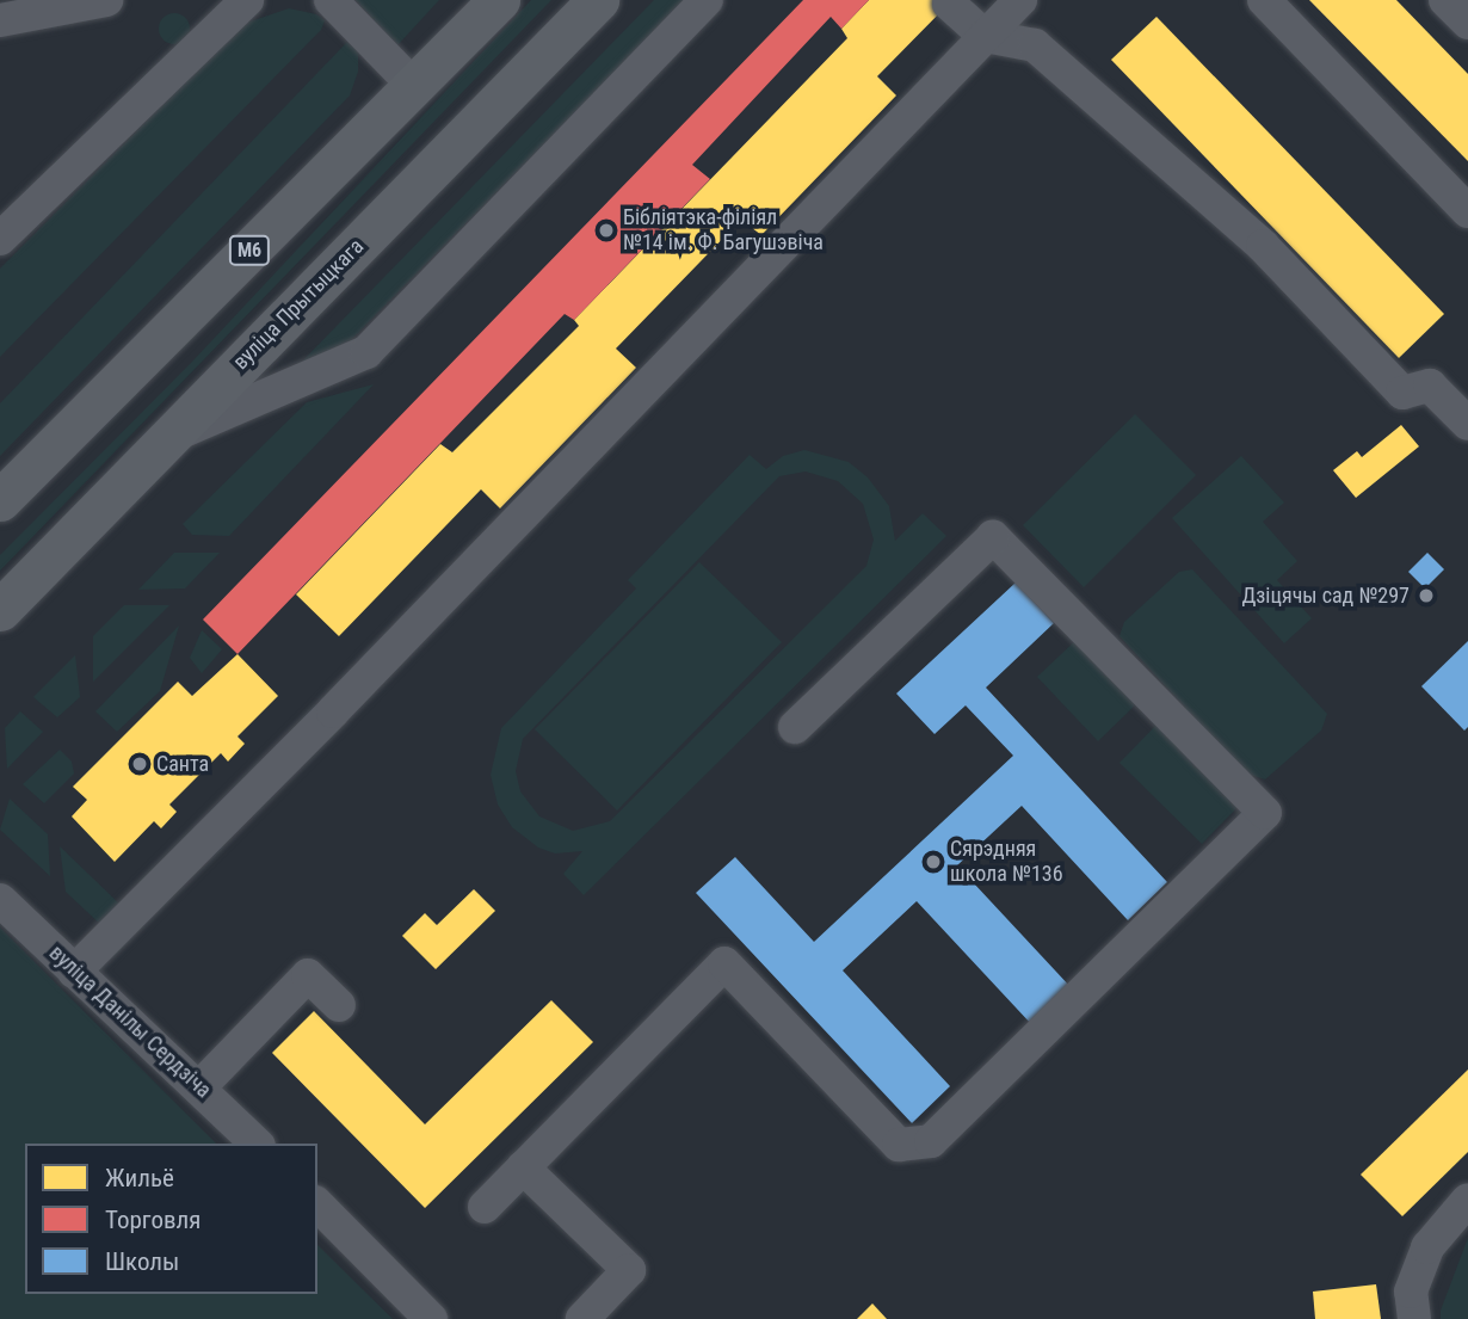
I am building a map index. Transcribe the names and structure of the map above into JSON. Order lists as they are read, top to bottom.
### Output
{
  "streets": {
    "main road": ["М6", "вуліца Прытыцкага"],
    "street": ["вуліца Данілы Сердзіча"]
  },
  "places": [
    "Бібліятэка-філіял №14 ім. Ф. Багушэвіча",
    "Дзіцячы сад №297",
    "Санта",
    "Сярэдняя школа №136"
  ],
  "legend": ["Жильё", "Торговля", "Школы"]
}
